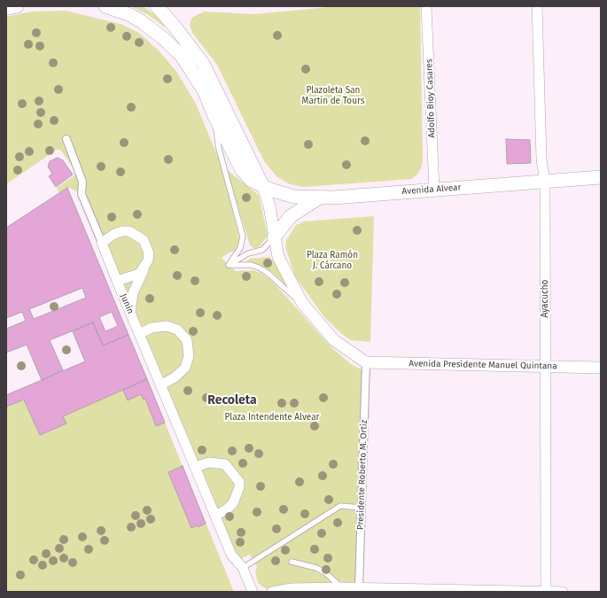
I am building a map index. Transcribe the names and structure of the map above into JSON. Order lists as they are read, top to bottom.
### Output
{
  "streets": {
    "main road": ["Avenida Alvear"],
    "street": [
      "Adolfo Bioy Casares",
      "Ayacucho",
      "Junín",
      "Avenida Presidente Manuel Quintana",
      "Presidente Roberto M. Ortiz"
    ]
  },
  "crossings": [
    ["Adolfo Bioy Casares", "Avenida Alvear"],
    ["Avenida Alvear", "Ayacucho"],
    ["Ayacucho", "Avenida Presidente Manuel Quintana"],
    ["Avenida Presidente Manuel Quintana", "Presidente Roberto M. Ortiz"]
  ],
  "districts": ["Recoleta"],
  "parks": ["Plazoleta San Martín de Tours", "Plaza Ramón J. Cárcano", "Plaza Intendente Alvear"]
}
